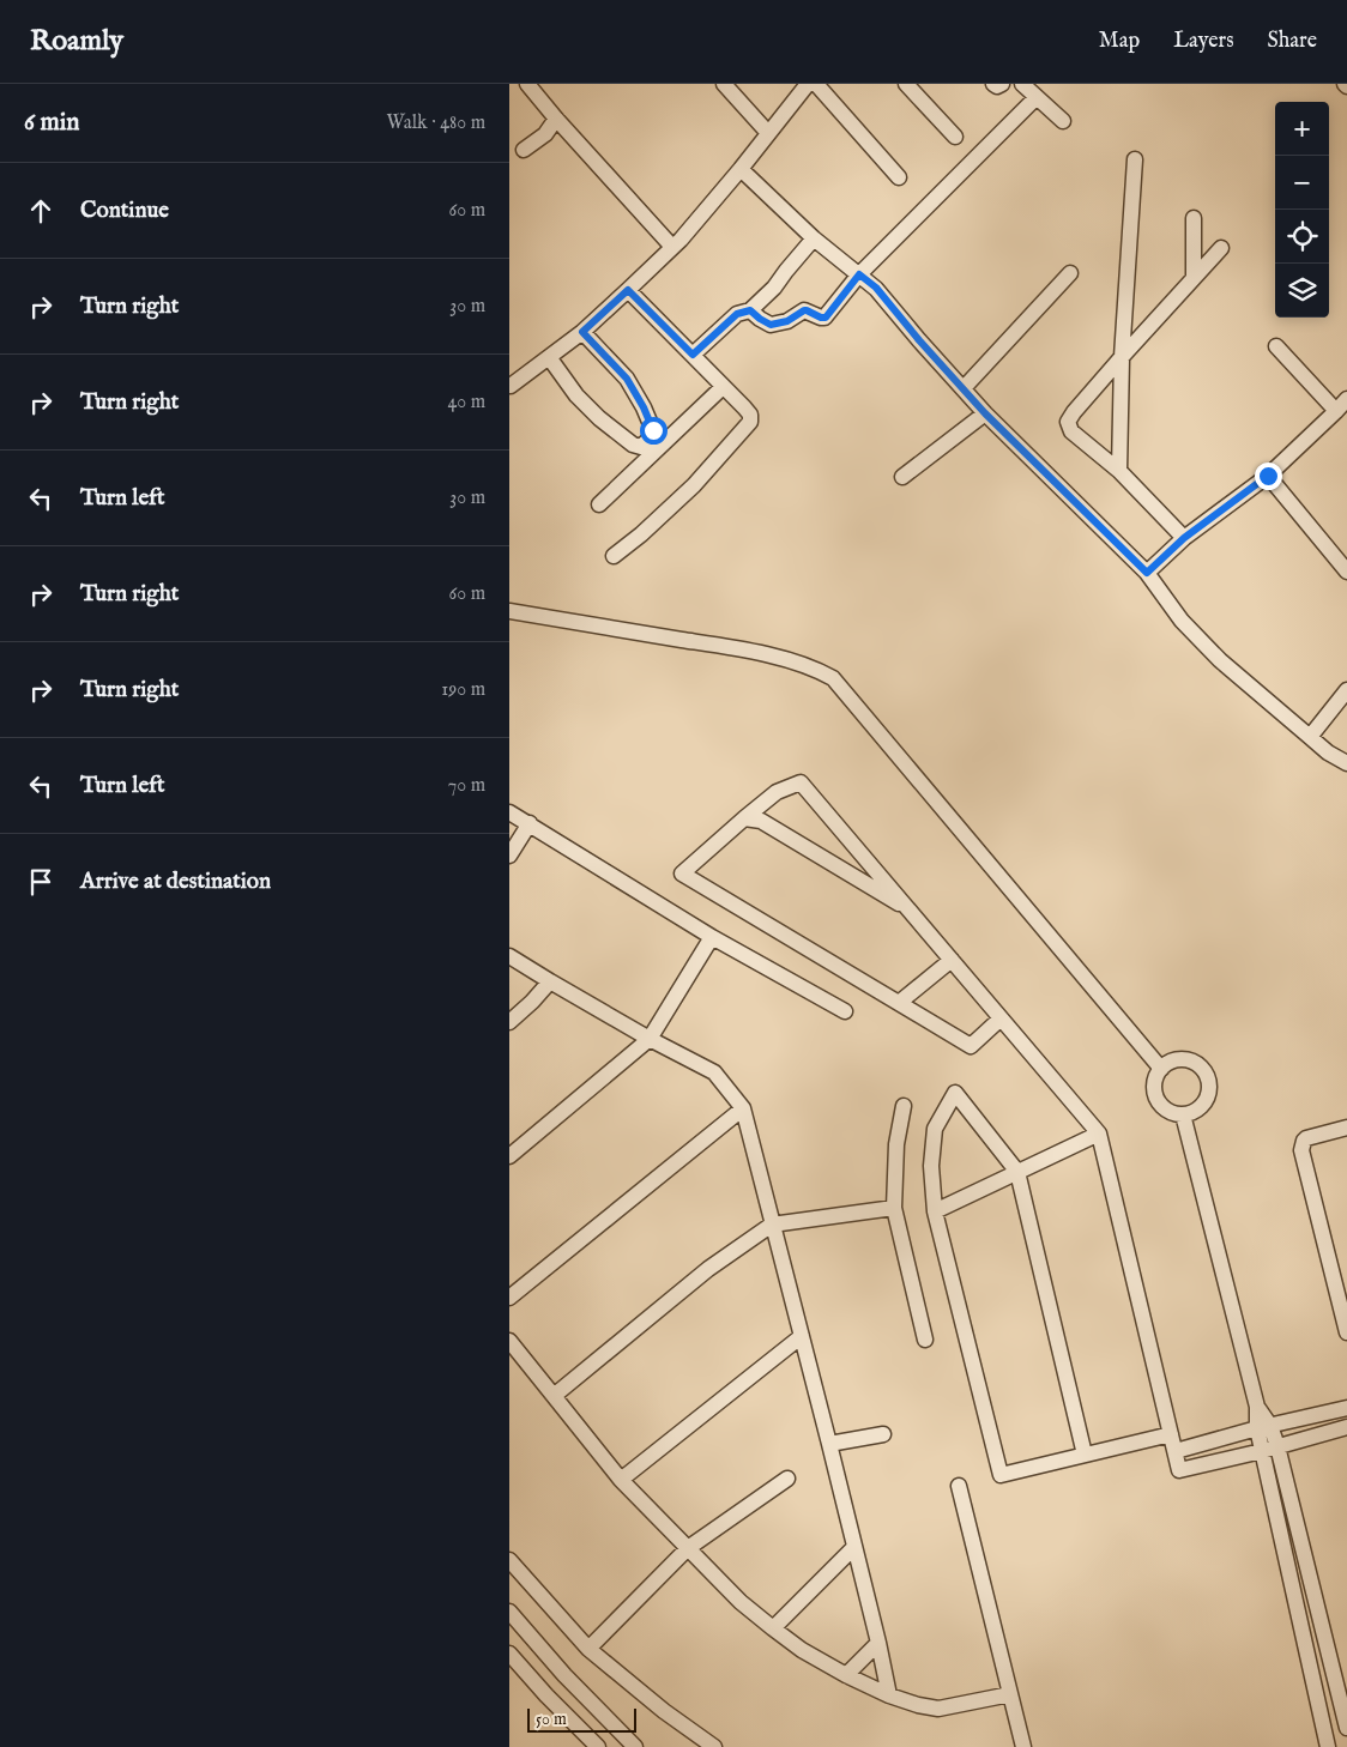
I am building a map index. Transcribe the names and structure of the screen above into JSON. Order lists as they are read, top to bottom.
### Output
{
  "scale_bar": "50 m",
  "page": {
    "header": "Roamly",
    "nav": ["Map", "Layers", "Share"],
    "heading": ["6 min", "Walk · 480 m"],
    "map_buttons": ["+", "−"],
    "list": [
      ["Continue", "60 m"],
      ["Turn right", "30 m"],
      ["Turn right", "40 m"],
      ["Turn left", "30 m"],
      ["Turn right", "60 m"],
      ["Turn right", "190 m"],
      ["Turn left", "70 m"],
      "Arrive at destination"
    ],
    "scale": "50 m"
  }
}
